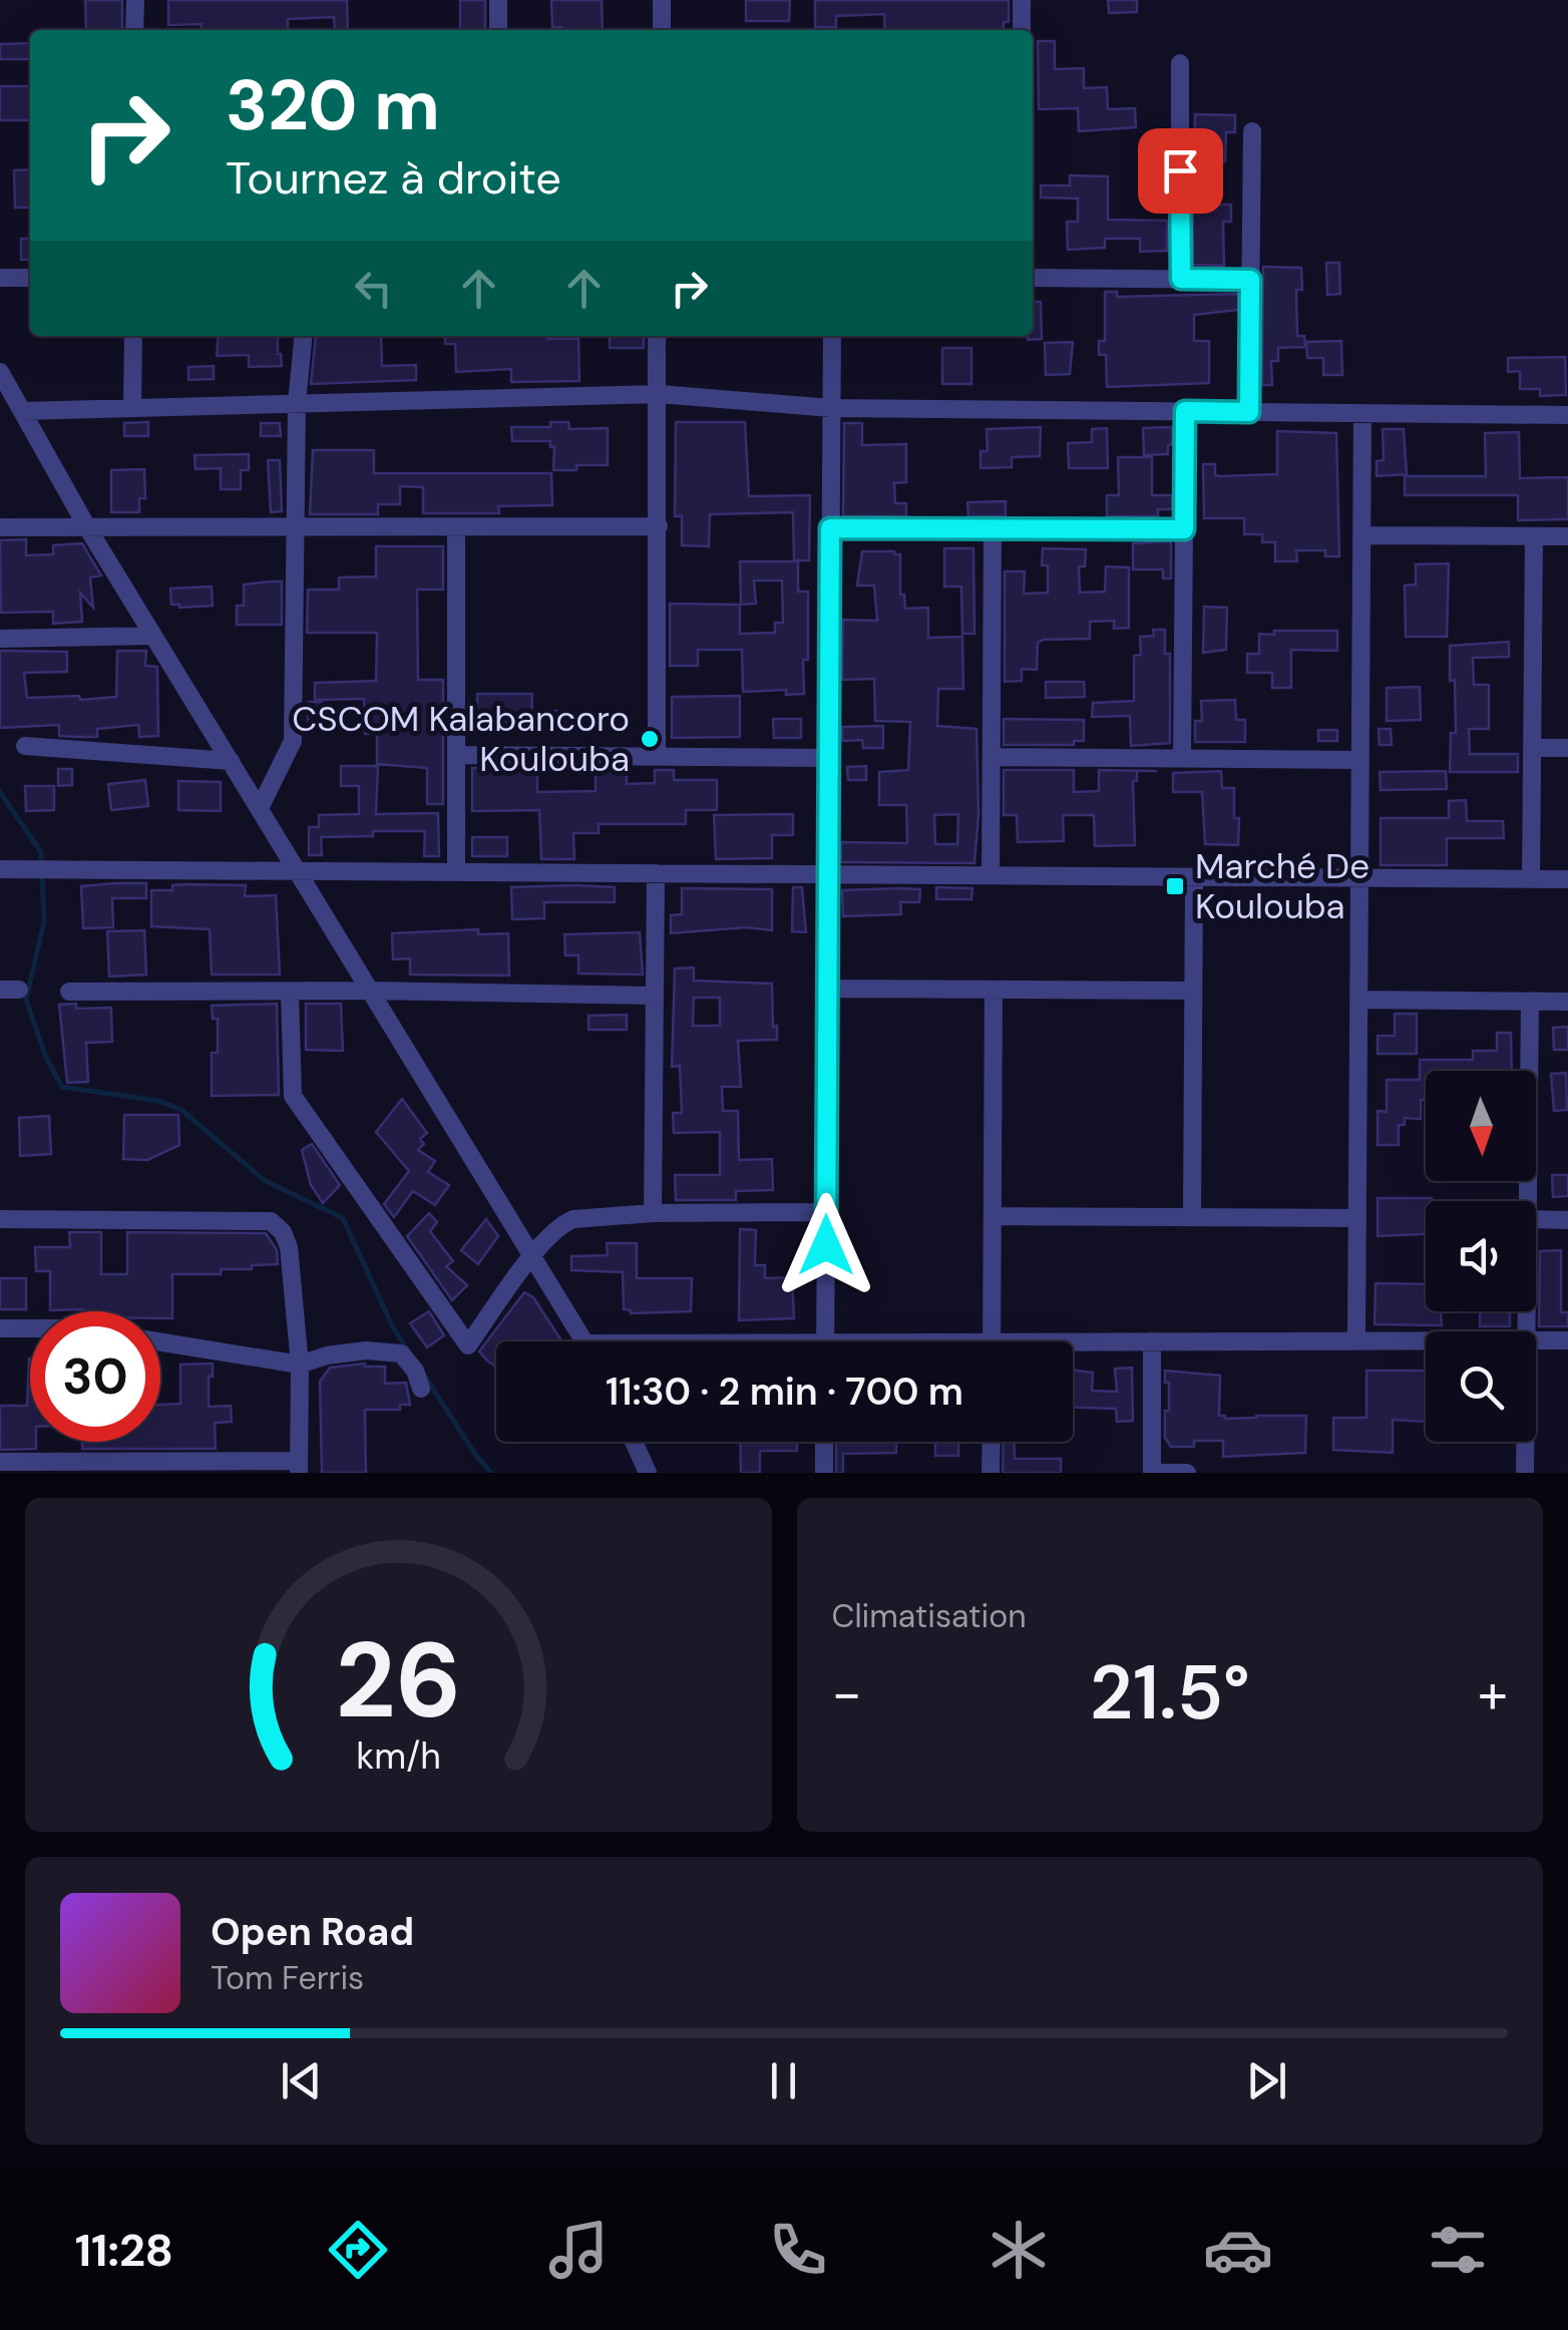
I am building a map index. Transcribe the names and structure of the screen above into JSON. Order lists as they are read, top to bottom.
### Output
{
  "places": {
    "other": ["CSCOM Kalabancoro Koulouba"],
    "transit": ["Marché De Koulouba"]
  },
  "north": "bottom",
  "page": {
    "turn": ["320 m", "Tournez à droite"],
    "limit": "30",
    "trip": "11:30 · 2 min · 700 m",
    "tile": "Climatisation",
    "heat": ["−", "21.5°", "+"],
    "song": ["Open Road", "Tom Ferris"],
    "tabs": "11:28",
    "gauge": ["26", "km/h"]
  }
}
